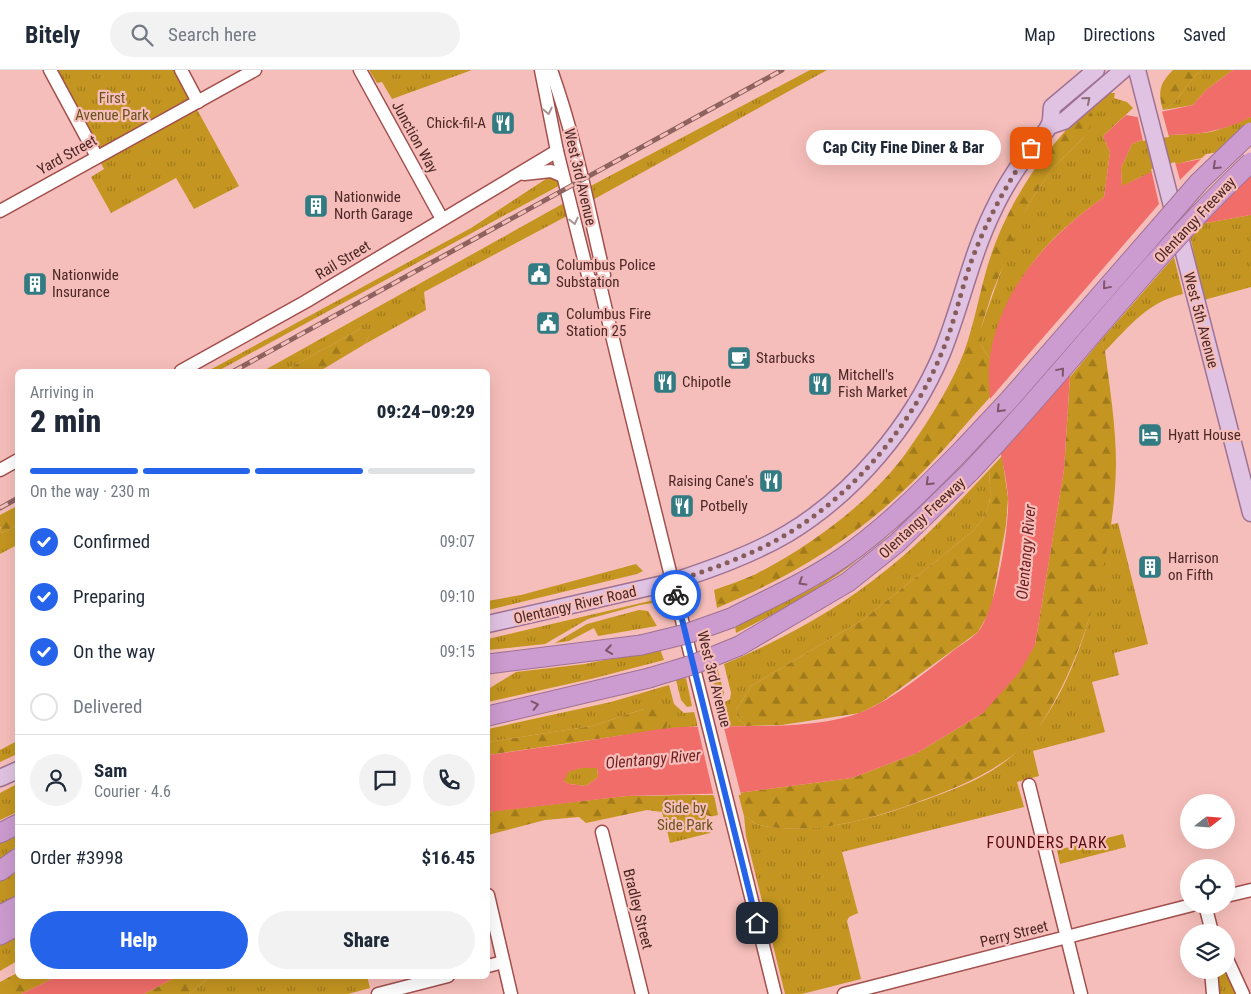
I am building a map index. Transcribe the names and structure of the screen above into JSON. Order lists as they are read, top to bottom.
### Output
{
  "streets": {
    "highway": ["Olentangy Freeway"],
    "main road": ["West 5th Avenue", "Olentangy River Road"],
    "street": [
      "Junction Way",
      "Yard Street",
      "West 3rd Avenue",
      "Rail Street",
      "Bradley Street",
      "Perry Street"
    ]
  },
  "crossings": [
    ["Junction Way", "Rail Street"],
    ["West 3rd Avenue", "Rail Street"],
    ["West 3rd Avenue", "Olentangy River Road"]
  ],
  "districts": ["FOUNDERS PARK"],
  "water": ["Olentangy River"],
  "parks": ["First Avenue Park", "Side by Side Park"],
  "places": {
    "restaurant": [
      "Chick-fil-A",
      "Chipotle",
      "Mitchell's Fish Market",
      "Raising Cane's",
      "Potbelly"
    ],
    "other": ["Cap City Fine Diner & Bar"],
    "building": ["Nationwide North Garage", "Nationwide Insurance", "Harrison on Fifth"],
    "public building": ["Columbus Police Substation", "Columbus Fire Station 25"],
    "cafe": ["Starbucks"],
    "hotel": ["Hyatt House"]
  },
  "north": "right",
  "page": {
    "header": "Bitely",
    "search": "Search here",
    "nav": ["Map", "Directions", "Saved"],
    "bubble": "Cap City Fine Diner & Bar",
    "heading": ["2 min", "Arriving in", "09:24–09:29"],
    "panel": [
      "Sam",
      "Courier · 4.6",
      "Order #3998",
      "$16.45"
    ],
    "bar": "On the way · 230 m",
    "list": [
      ["Confirmed", "09:07"],
      ["Preparing", "09:10"],
      ["On the way", "09:15"],
      "Delivered"
    ],
    "buttons": ["Help", "Share"]
  }
}
